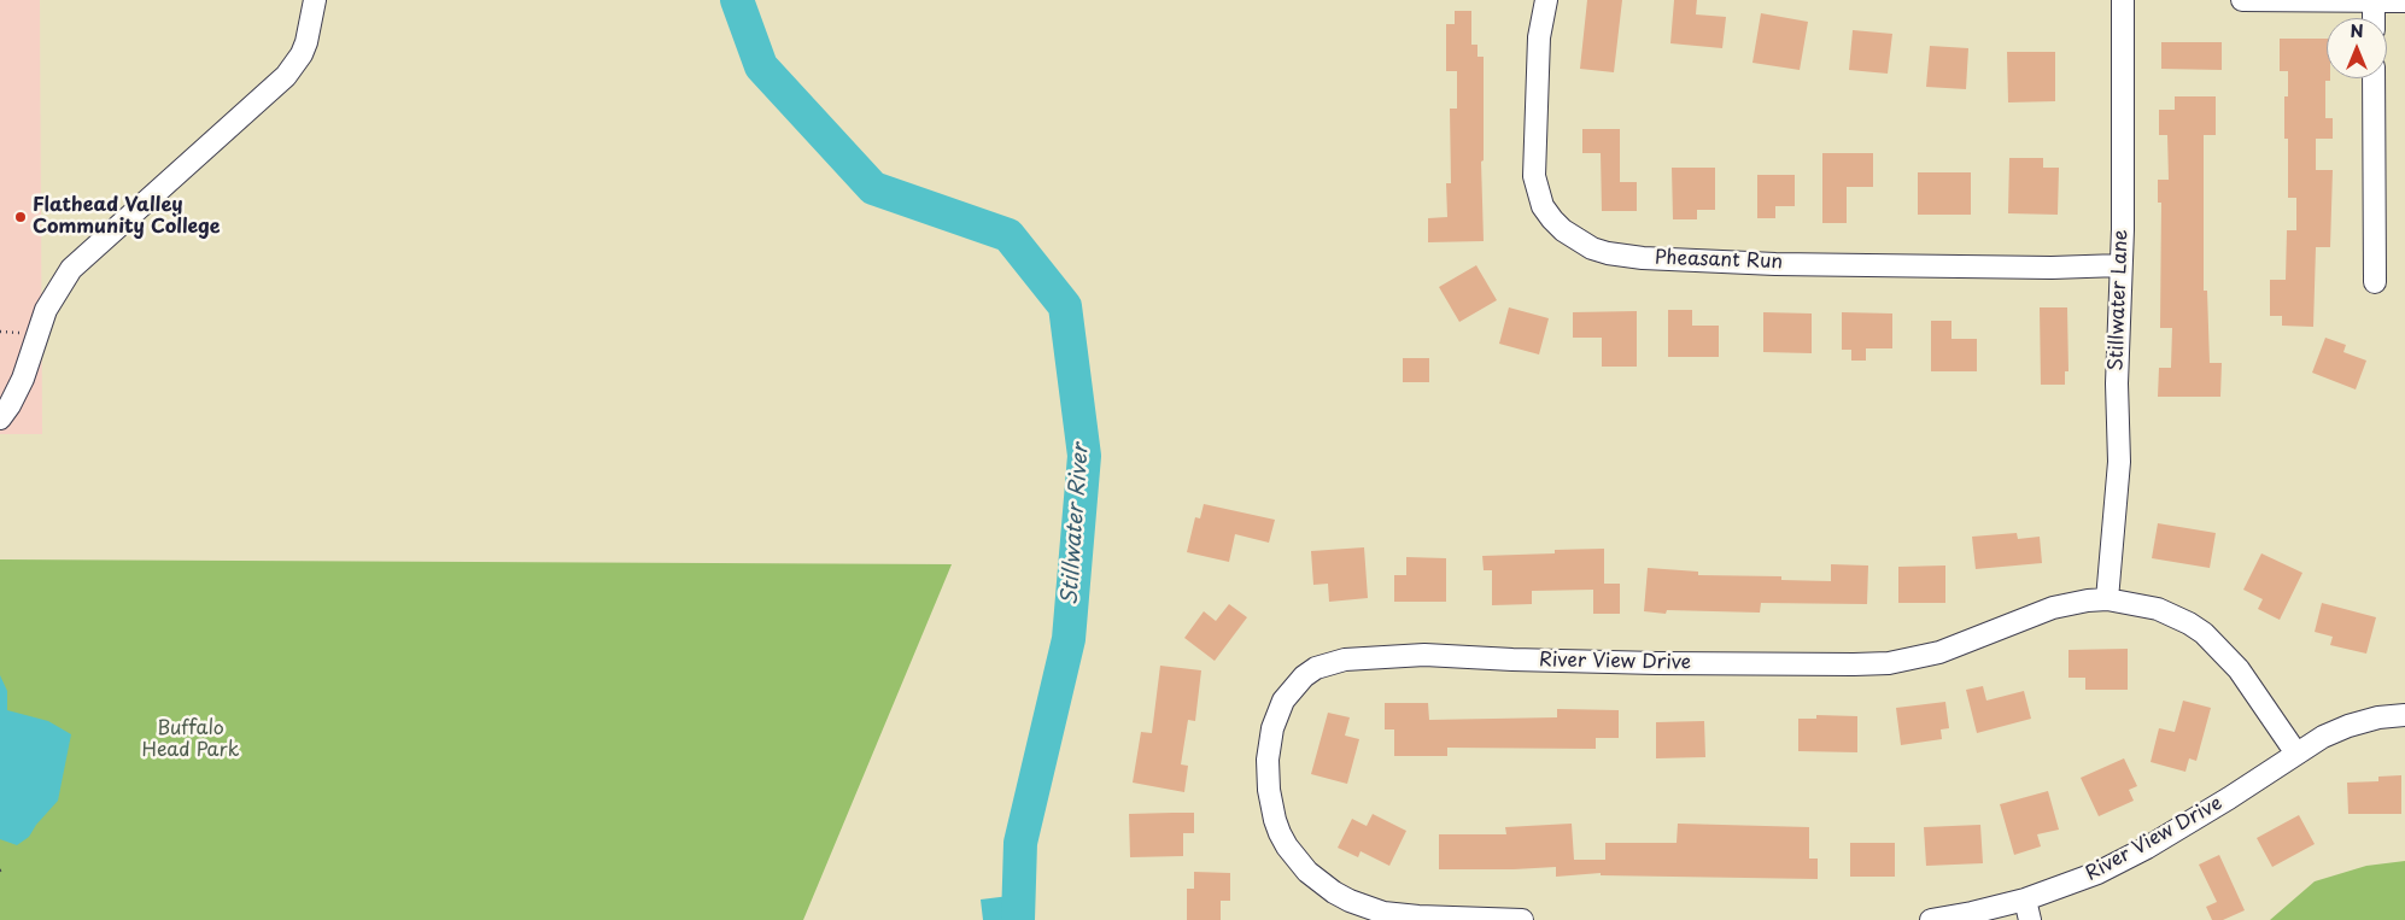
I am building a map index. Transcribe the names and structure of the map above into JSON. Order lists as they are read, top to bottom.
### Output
{
  "streets": {
    "street": ["Pheasant Run", "Stillwater Lane", "River View Drive"]
  },
  "crossings": [
    ["Pheasant Run", "Stillwater Lane"],
    ["Stillwater Lane", "River View Drive"]
  ],
  "water": ["Stillwater River"],
  "parks": ["Buffalo Head Park"],
  "places": ["Flathead Valley Community College"],
  "north": "top"
}
